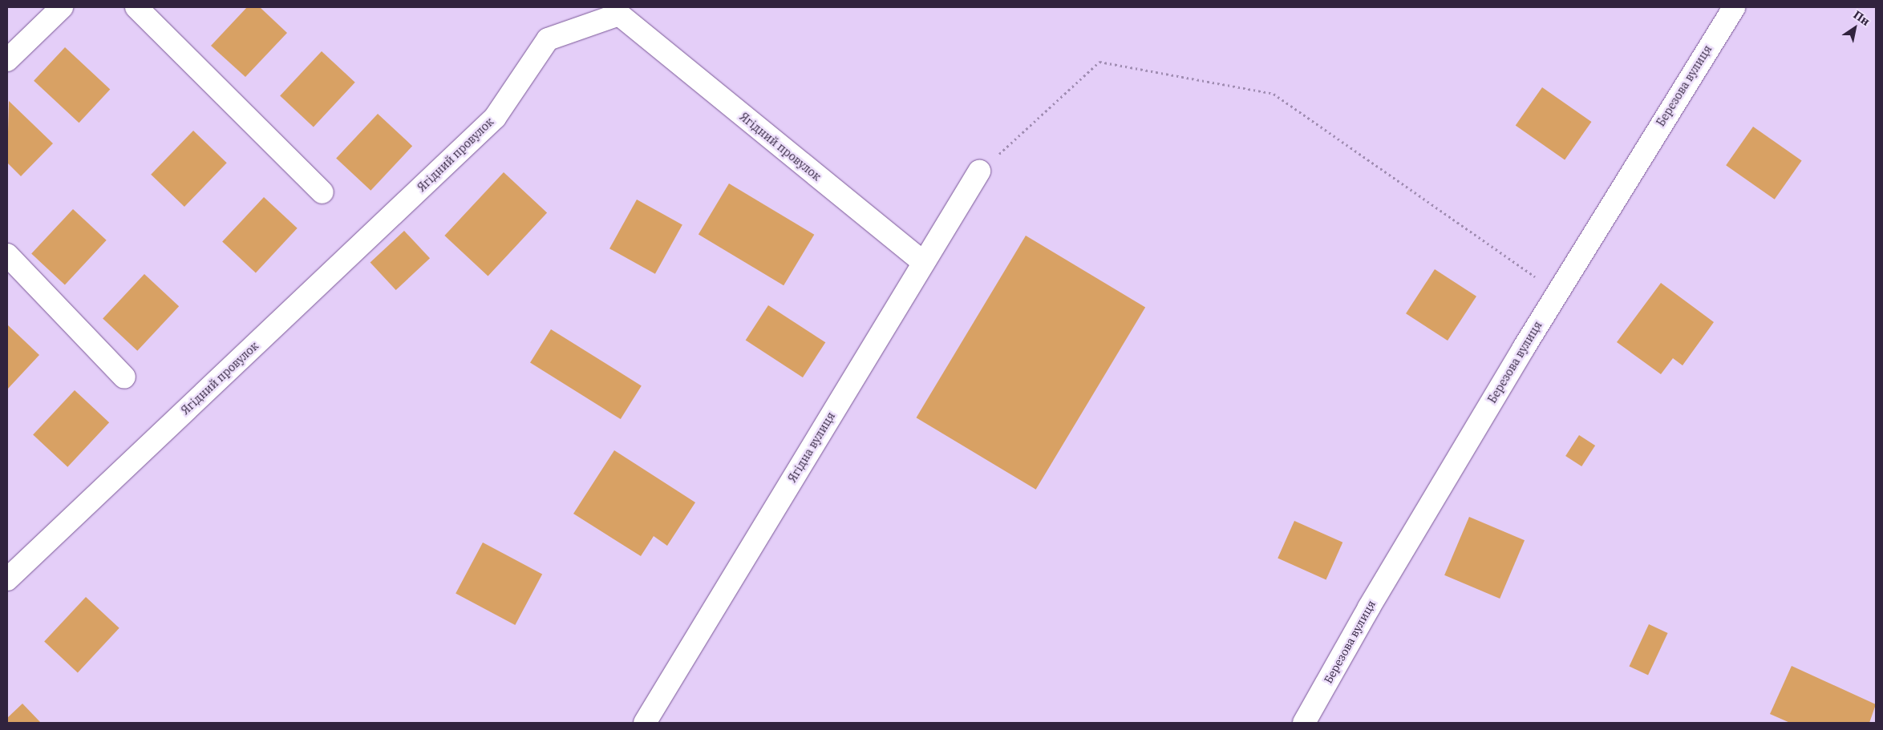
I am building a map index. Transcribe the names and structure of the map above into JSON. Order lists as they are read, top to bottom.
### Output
{
  "streets": {
    "street": ["Березова вулиця", "Ягідний провулок", "Ягідна вулиця"]
  },
  "crossings": [
    ["Ягідний провулок", "Ягідна вулиця"]
  ],
  "north": "top right"
}
